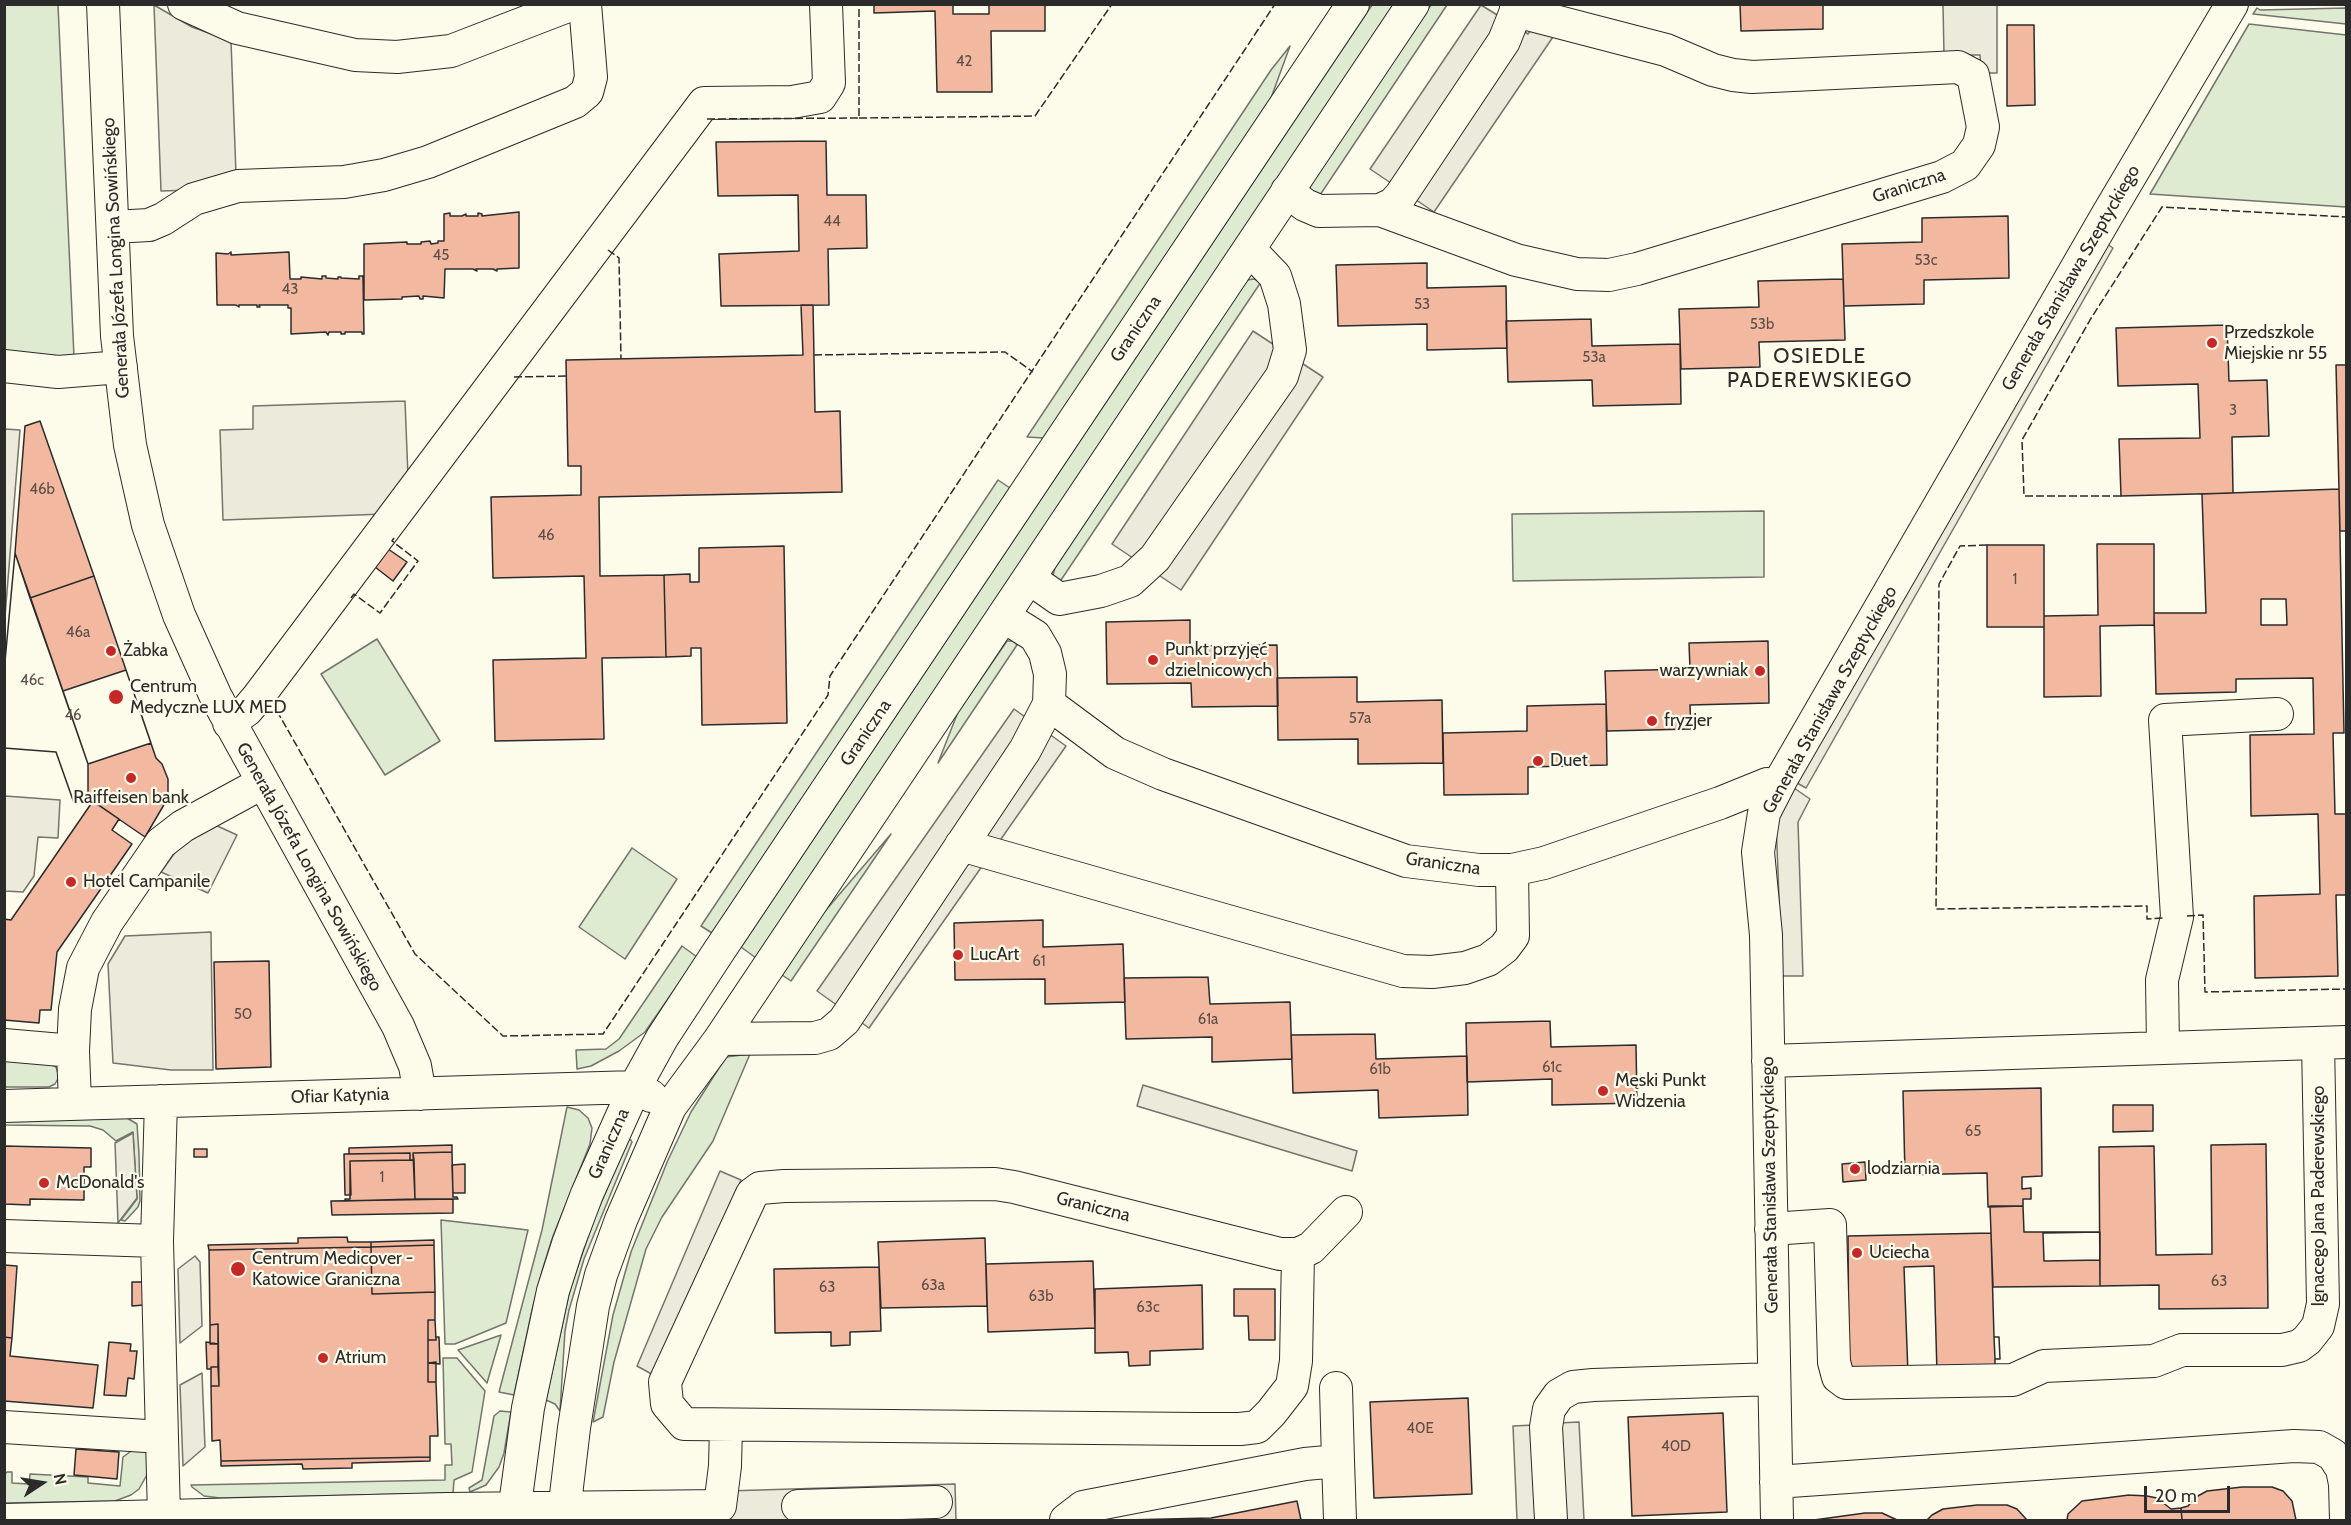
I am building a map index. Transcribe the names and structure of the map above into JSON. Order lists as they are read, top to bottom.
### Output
{
  "streets": {
    "street": [
      "Graniczna",
      "Generała Józefa Longina Sowińskiego",
      "Generała Stanisława Szeptyckiego",
      "Ofiar Katynia",
      "Ignacego Jana Paderewskiego"
    ]
  },
  "crossings": [
    ["Graniczna", "Ofiar Katynia"],
    ["Generała Józefa Longina Sowińskiego", "Ofiar Katynia"],
    ["Generała Stanisława Szeptyckiego", "Ignacego Jana Paderewskiego"]
  ],
  "districts": ["OSIEDLE PADEREWSKIEGO"],
  "places": [
    "Przedszkole Miejskie nr 55",
    "Żabka",
    "Punkt przyjęć dzielnicowych",
    "warzywniak",
    "Centrum Medyczne LUX MED",
    "fryzjer",
    "Duet",
    "Raiffeisen bank",
    "Hotel Campanile",
    "LucArt",
    "Męski Punkt Widzenia",
    "lodziarnia",
    "McDonald's",
    "Uciecha",
    "Centrum Medicover - Katowice Graniczna",
    "Atrium"
  ],
  "house_numbers": [
    "42",
    "44",
    "45",
    "53c",
    "43",
    "53",
    "53b",
    "53a",
    "3",
    "46b",
    "46",
    "1",
    "46a",
    "46c",
    "46",
    "57a",
    "61",
    "50",
    "61a",
    "61c",
    "61b",
    "65",
    "1",
    "63",
    "63a",
    "63",
    "63b",
    "63c",
    "40E",
    "40D"
  ],
  "scale_bar": "20 m",
  "north": "right"
}
